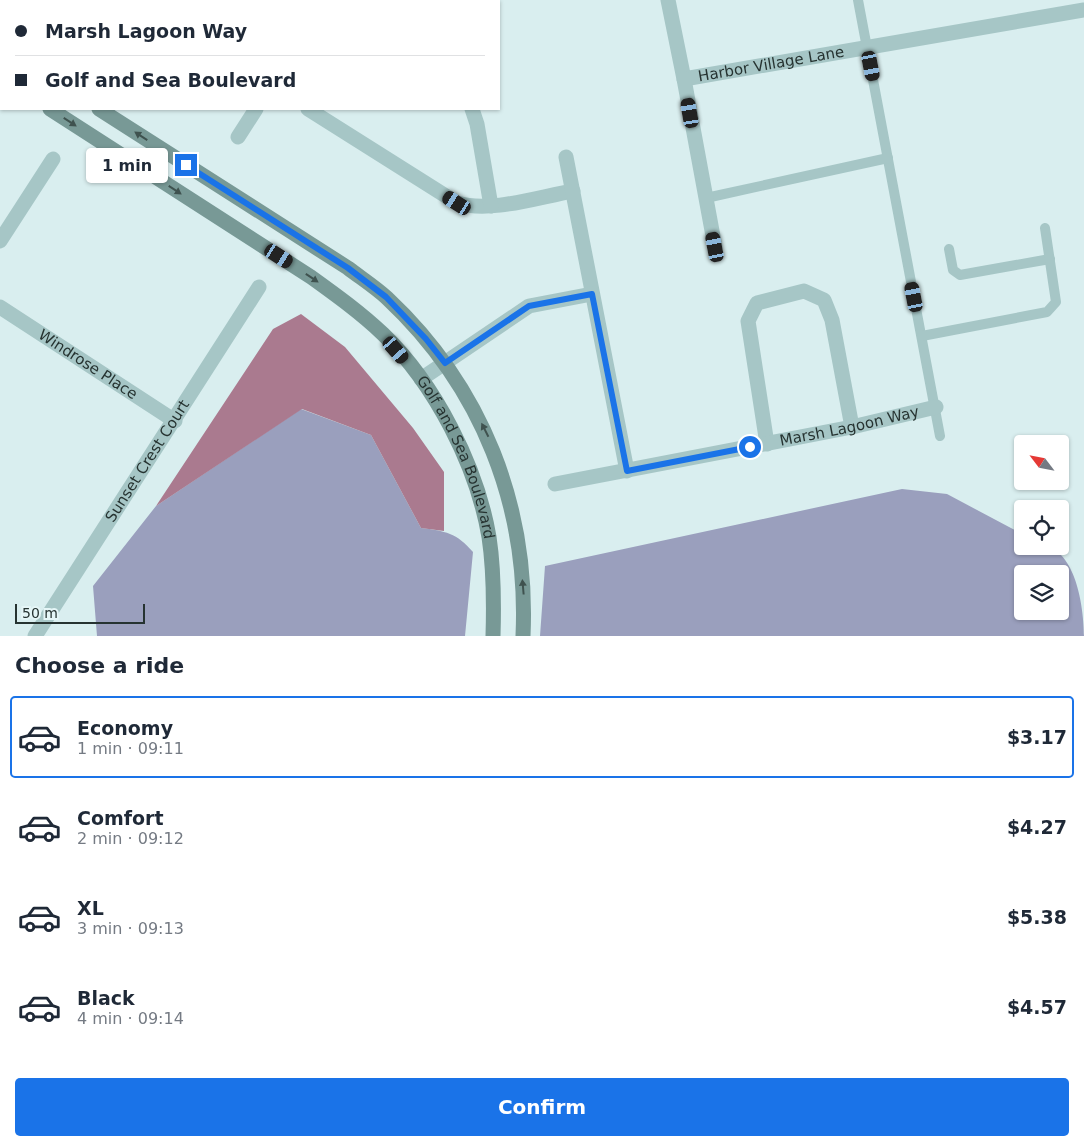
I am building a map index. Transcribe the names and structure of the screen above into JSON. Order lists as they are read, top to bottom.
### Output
{
  "streets": {
    "street": [
      "Harbor Village Lane",
      "Windrose Place",
      "Marsh Lagoon Way",
      "Golf and Sea Boulevard",
      "Sunset Crest Court"
    ]
  },
  "crossings": [
    ["Windrose Place", "Sunset Crest Court"]
  ],
  "scale_bar": "50 m",
  "north": "top left",
  "page": {
    "banner": ["Marsh Lagoon Way", "Golf and Sea Boulevard"],
    "bubble": "1 min",
    "scale": "50 m",
    "heading": "Choose a ride",
    "list": [
      {
        "name": "Economy",
        "note": "1 min · 09:11",
        "value": "$3.17"
      },
      {
        "name": "Comfort",
        "note": "2 min · 09:12",
        "value": "$4.27"
      },
      {
        "name": "XL",
        "note": "3 min · 09:13",
        "value": "$5.38"
      },
      {
        "name": "Black",
        "note": "4 min · 09:14",
        "value": "$4.57"
      }
    ],
    "buttons": "Confirm"
  }
}
